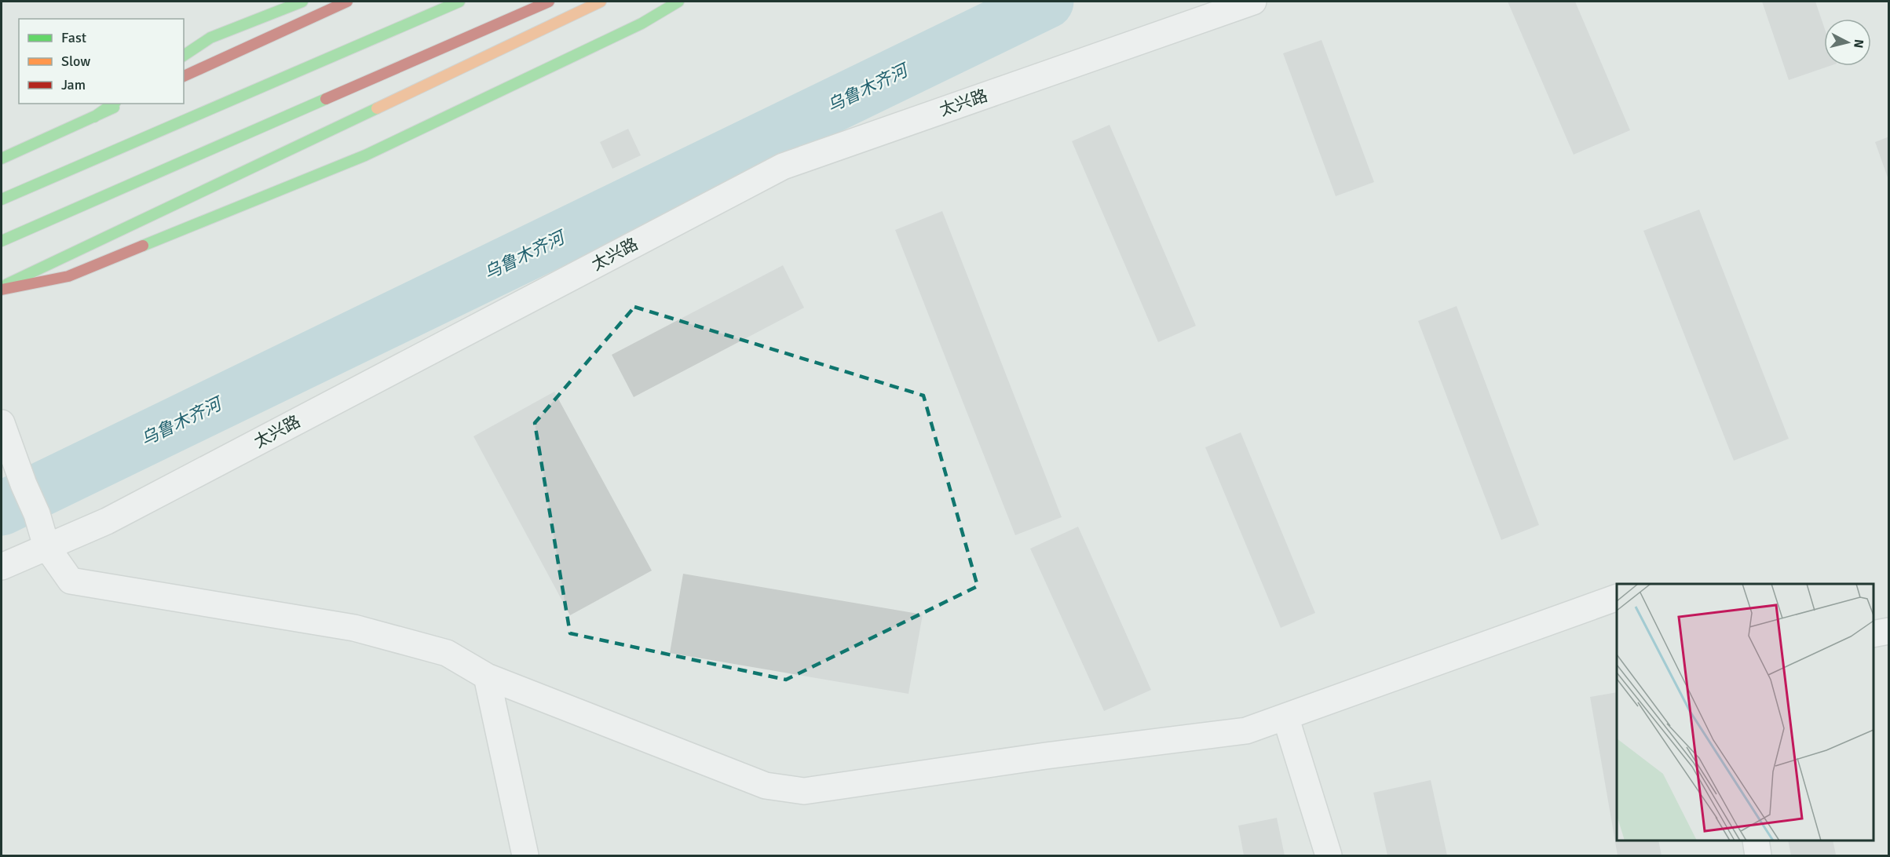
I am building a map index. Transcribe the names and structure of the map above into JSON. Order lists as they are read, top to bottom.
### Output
{
  "streets": {
    "street": ["太兴路"]
  },
  "water": ["乌鲁木齐河"],
  "legend": ["Fast", "Slow", "Jam"],
  "north": "right"
}
